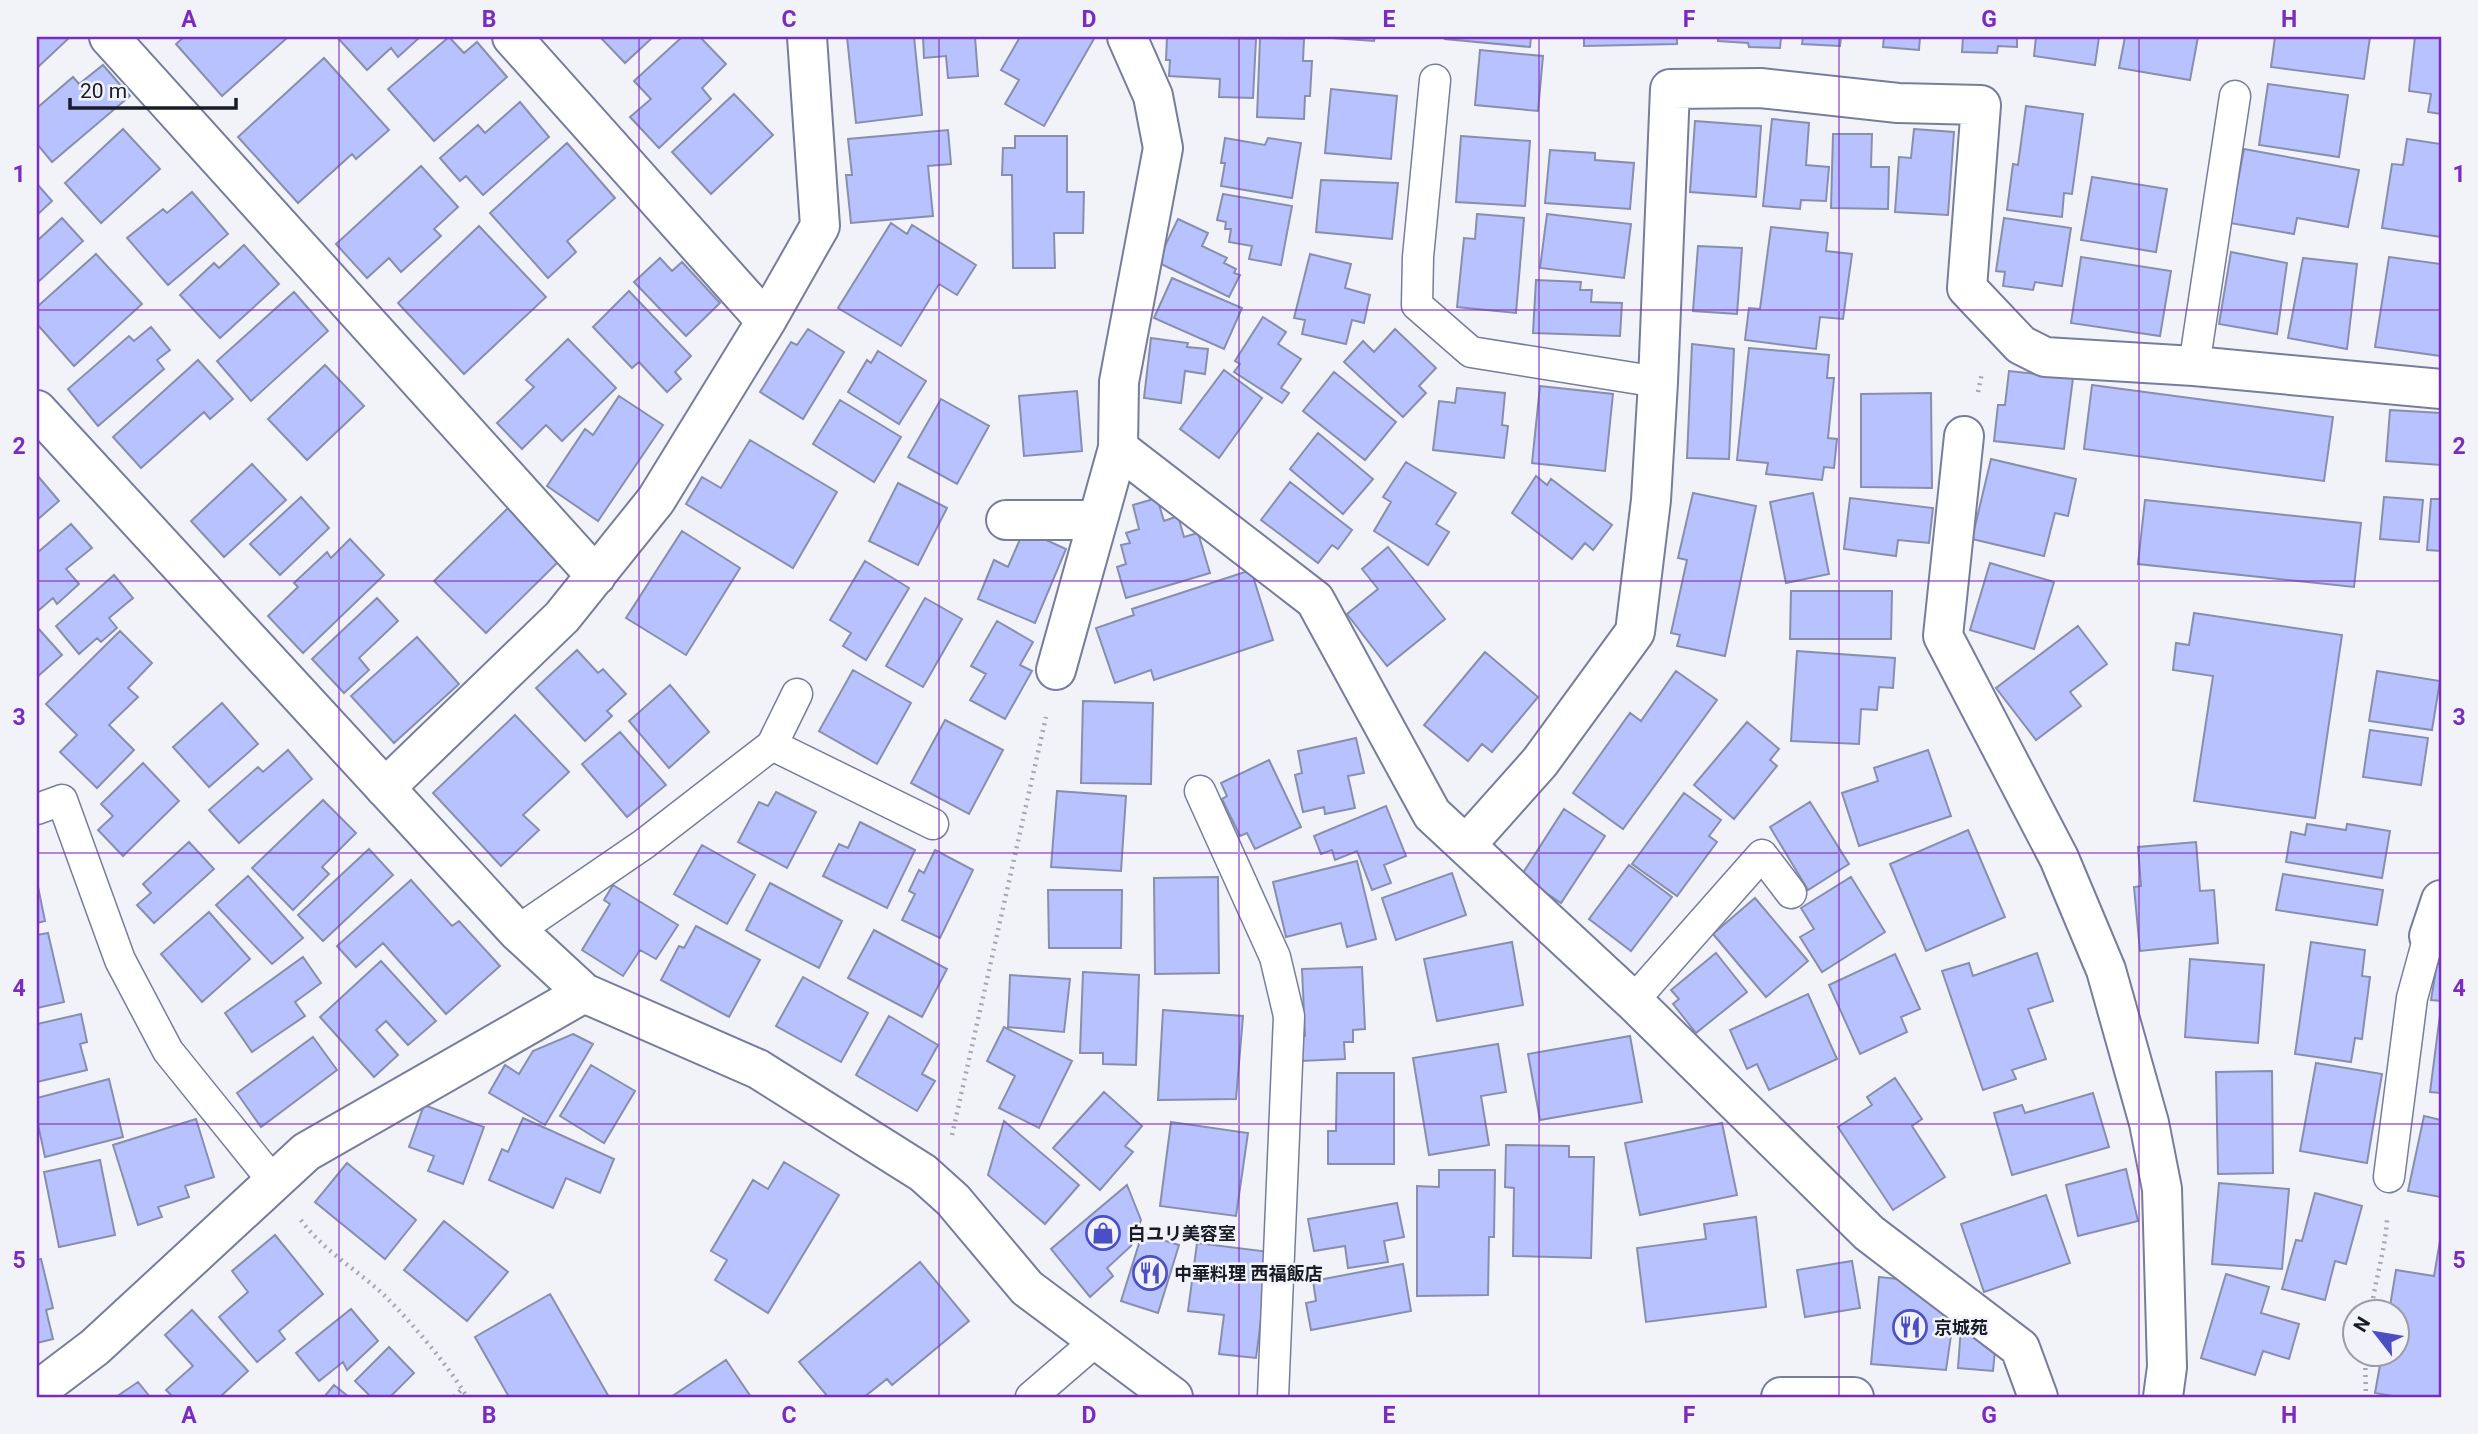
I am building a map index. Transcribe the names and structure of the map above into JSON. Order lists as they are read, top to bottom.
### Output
{
  "places": {
    "shop": ["白ユリ美容室"],
    "restaurant": ["中華料理 西福飯店", "京城苑"]
  },
  "scale_bar": "20 m",
  "north": "top left",
  "grid": {
    "columns": [
      "A",
      "B",
      "C",
      "D",
      "E",
      "F",
      "G",
      "H"
    ],
    "rows": [
      "1",
      "2",
      "3",
      "4",
      "5"
    ]
  }
}
